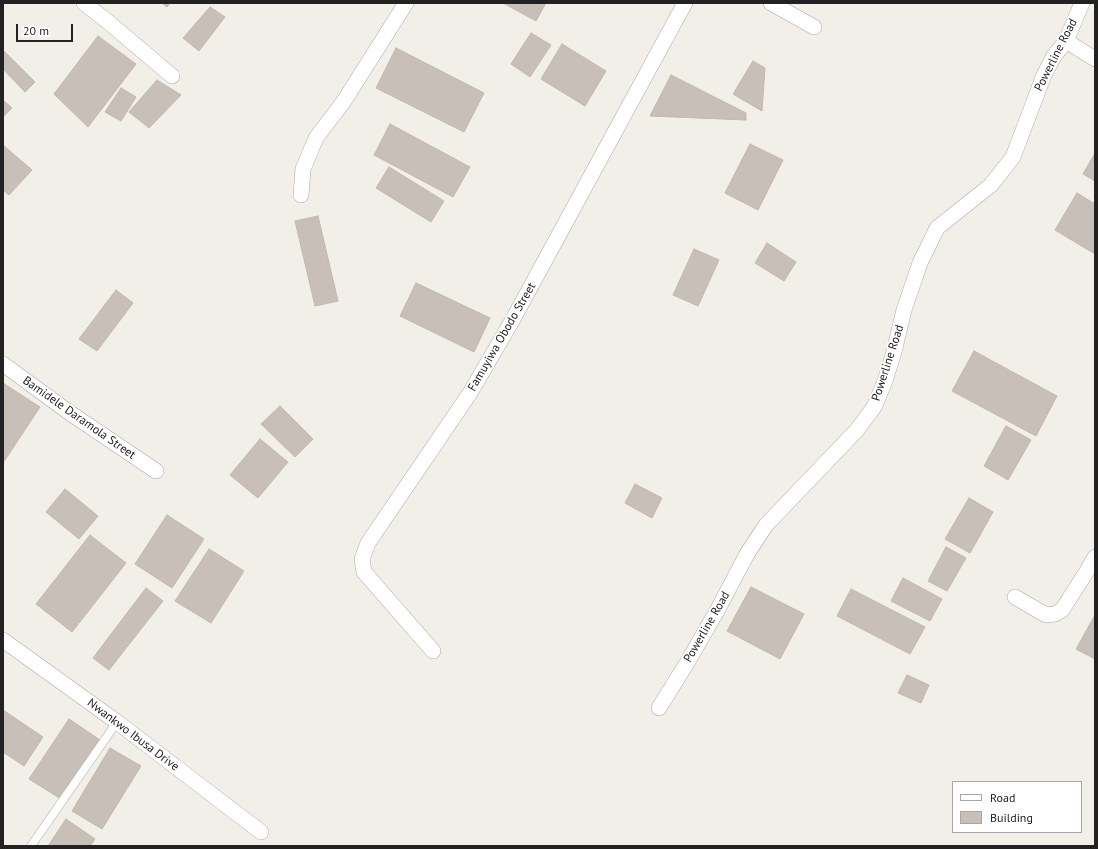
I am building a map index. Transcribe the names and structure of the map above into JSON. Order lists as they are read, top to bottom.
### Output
{
  "streets": {
    "street": [
      "Powerline Road",
      "Famuyiwa Obodo Street",
      "Bamidele Daramola Street",
      "Nwankwo Ibusa Drive"
    ]
  },
  "legend": ["Road", "Building"],
  "scale_bar": "20 m"
}
